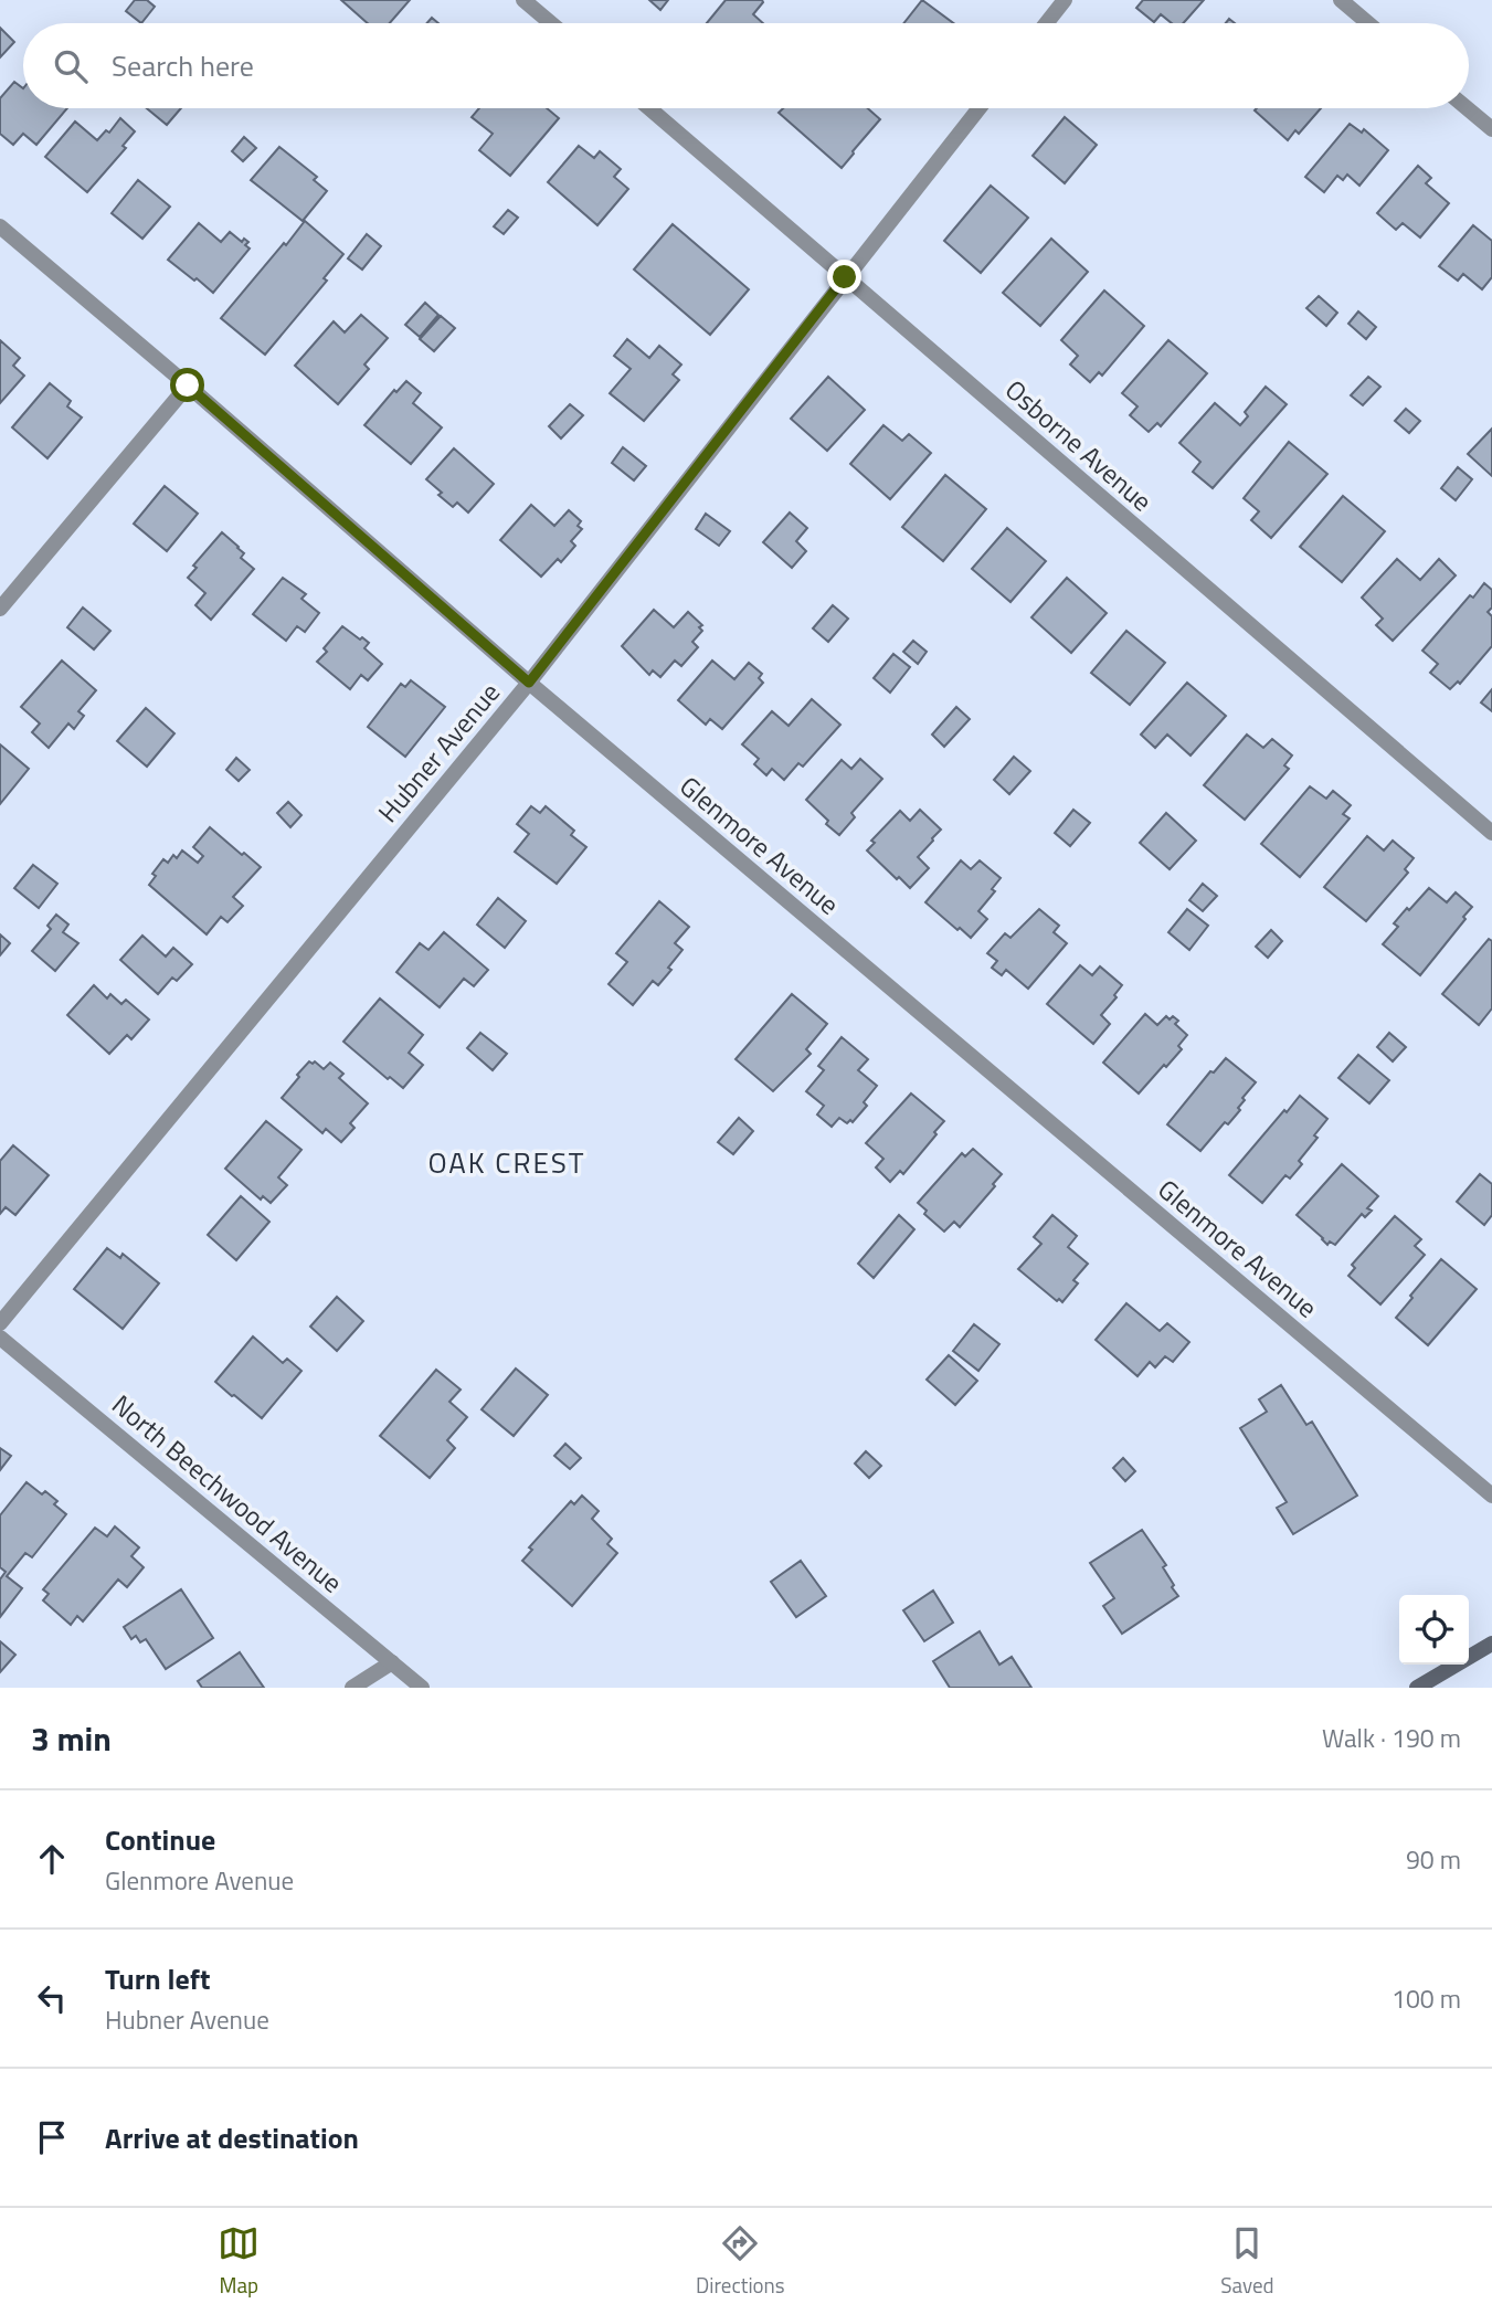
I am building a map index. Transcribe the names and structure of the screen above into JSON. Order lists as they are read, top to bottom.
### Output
{
  "streets": {
    "street": [
      "Osborne Avenue",
      "Hubner Avenue",
      "Glenmore Avenue",
      "North Beechwood Avenue"
    ]
  },
  "crossings": [
    ["Osborne Avenue", "Hubner Avenue"],
    ["Hubner Avenue", "Glenmore Avenue"]
  ],
  "districts": ["OAK CREST"],
  "page": {
    "search": "Search here",
    "heading": ["3 min", "Walk · 190 m"],
    "list": [
      ["Continue", "Glenmore Avenue", "90 m"],
      ["Turn left", "Hubner Avenue", "100 m"],
      "Arrive at destination"
    ],
    "nav": ["Map", "Directions", "Saved"]
  }
}
